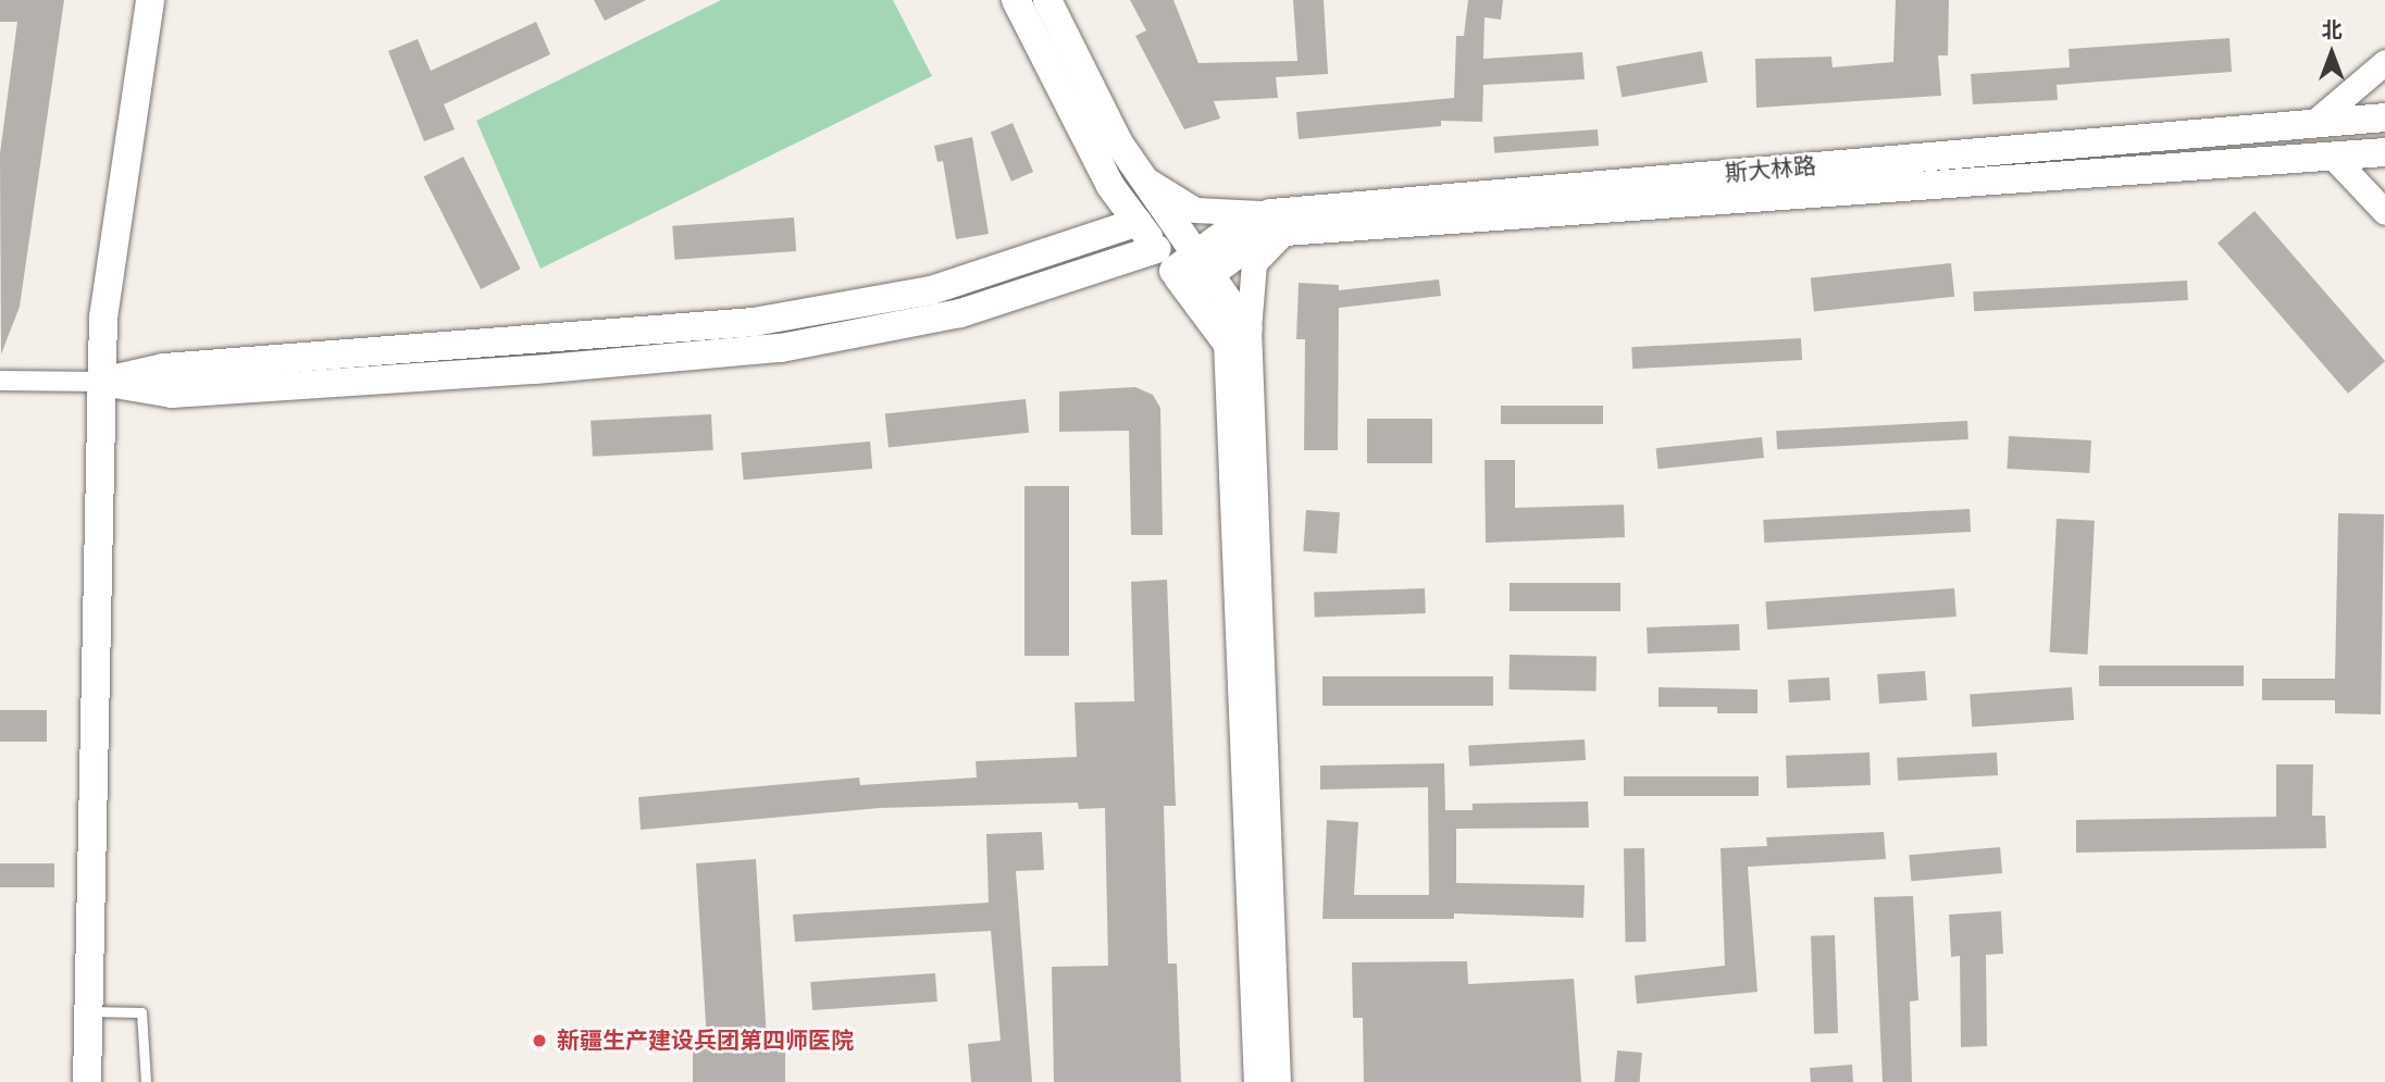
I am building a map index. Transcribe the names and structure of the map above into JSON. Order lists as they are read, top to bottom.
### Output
{
  "streets": {
    "main road": ["斯大林路"]
  },
  "places": ["新疆生产建设兵团第四师医院"],
  "north": "top"
}
